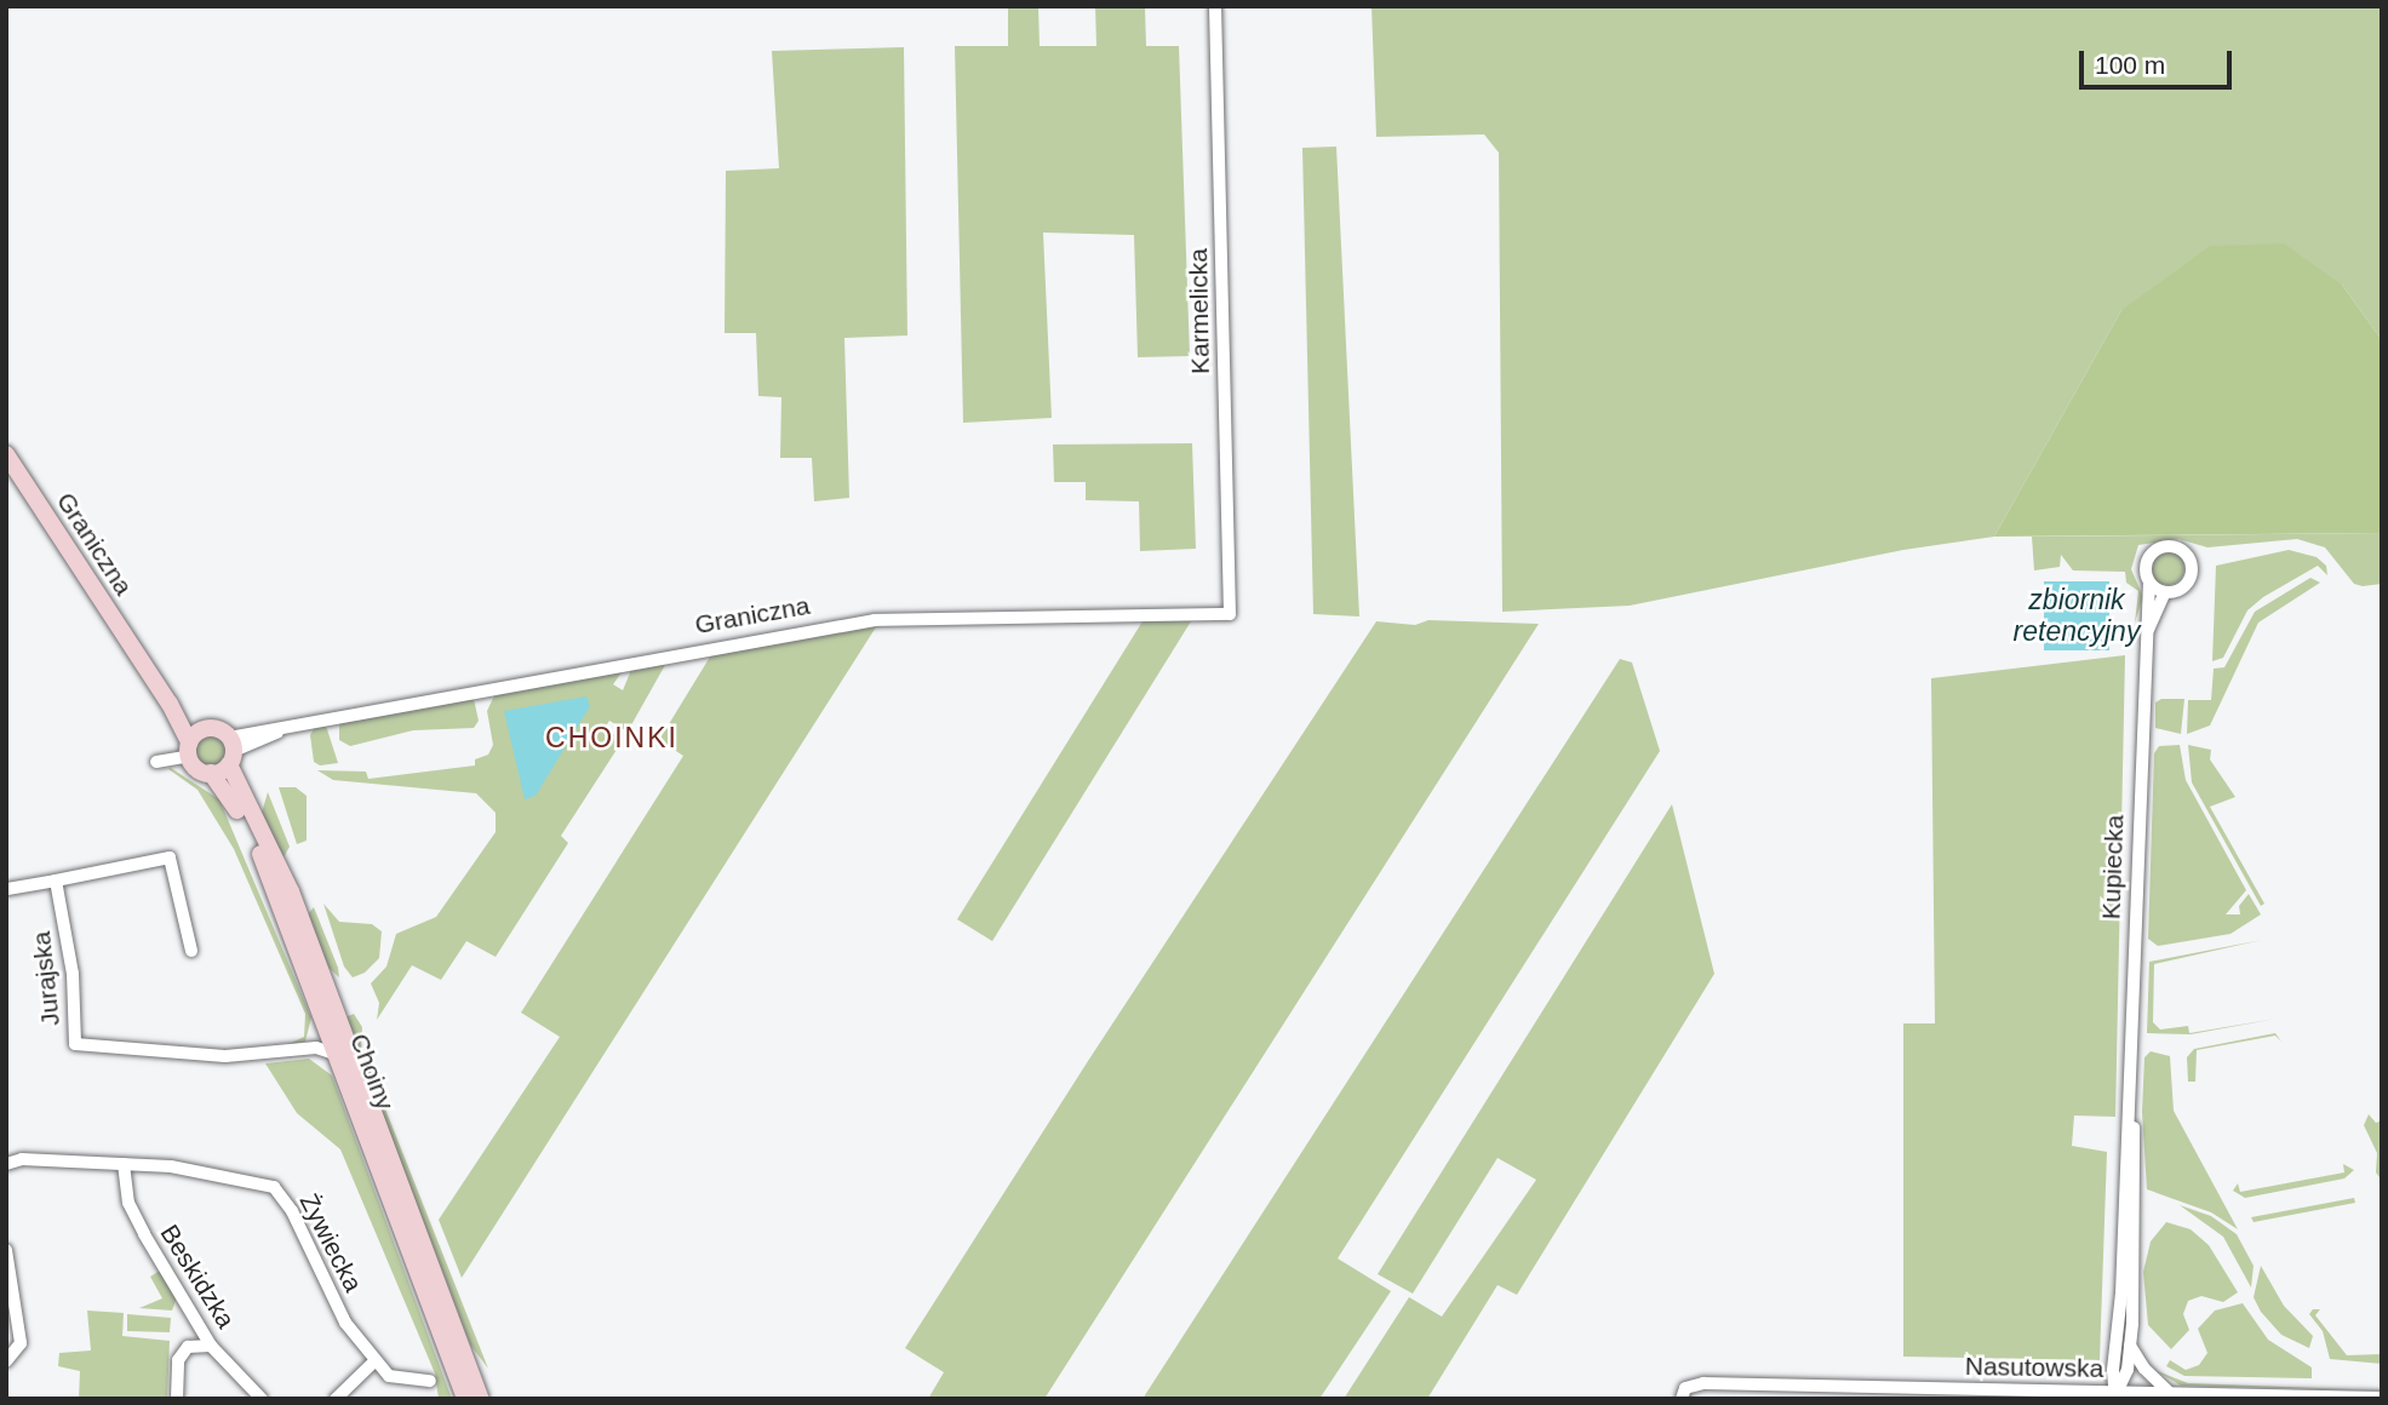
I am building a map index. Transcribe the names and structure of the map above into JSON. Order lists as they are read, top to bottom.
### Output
{
  "streets": {
    "street": [
      "Karmelicka",
      "Graniczna",
      "Kupiecka",
      "Jurajska",
      "Choiny",
      "Żywiecka",
      "Beskidzka",
      "Nasutowska"
    ]
  },
  "crossings": [
    ["Karmelicka", "Graniczna"],
    ["Graniczna", "Choiny"],
    ["Kupiecka", "Nasutowska"],
    ["Jurajska", "Choiny"],
    ["Żywiecka", "Beskidzka"]
  ],
  "districts": ["CHOINKI"],
  "water": ["zbiornik retencyjny"],
  "scale_bar": "100 m"
}
